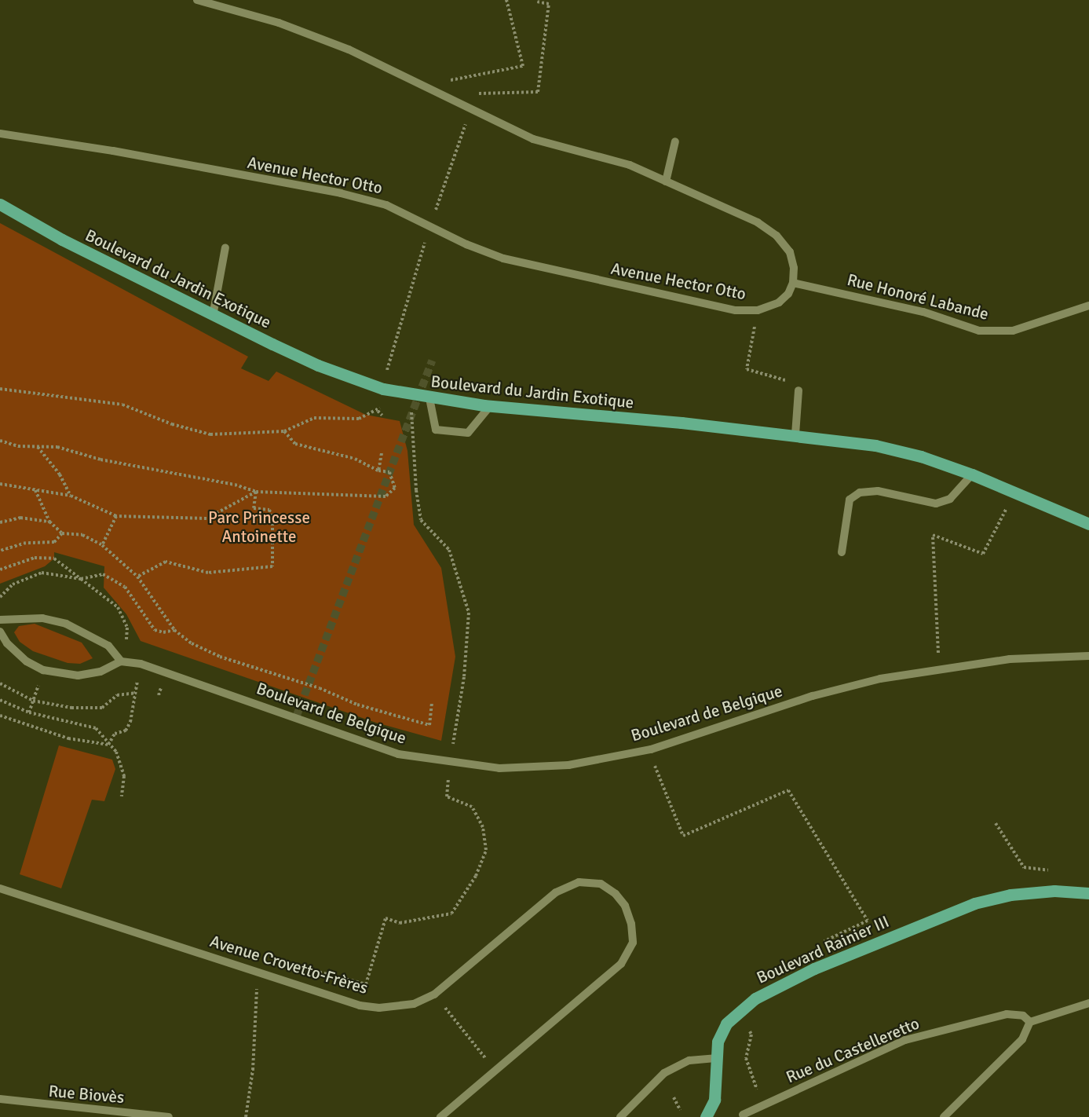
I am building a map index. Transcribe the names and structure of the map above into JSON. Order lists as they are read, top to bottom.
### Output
{
  "streets": {
    "main road": ["Boulevard du Jardin Exotique", "Boulevard Rainier III"],
    "street": [
      "Avenue Hector Otto",
      "Rue Honoré Labande",
      "Boulevard de Belgique",
      "Avenue Crovetto-Frères",
      "Rue du Castelleretto",
      "Rue Biovès"
    ]
  },
  "crossings": [
    ["Avenue Hector Otto", "Rue Honoré Labande"]
  ],
  "parks": ["Parc Princesse Antoinette"]
}
